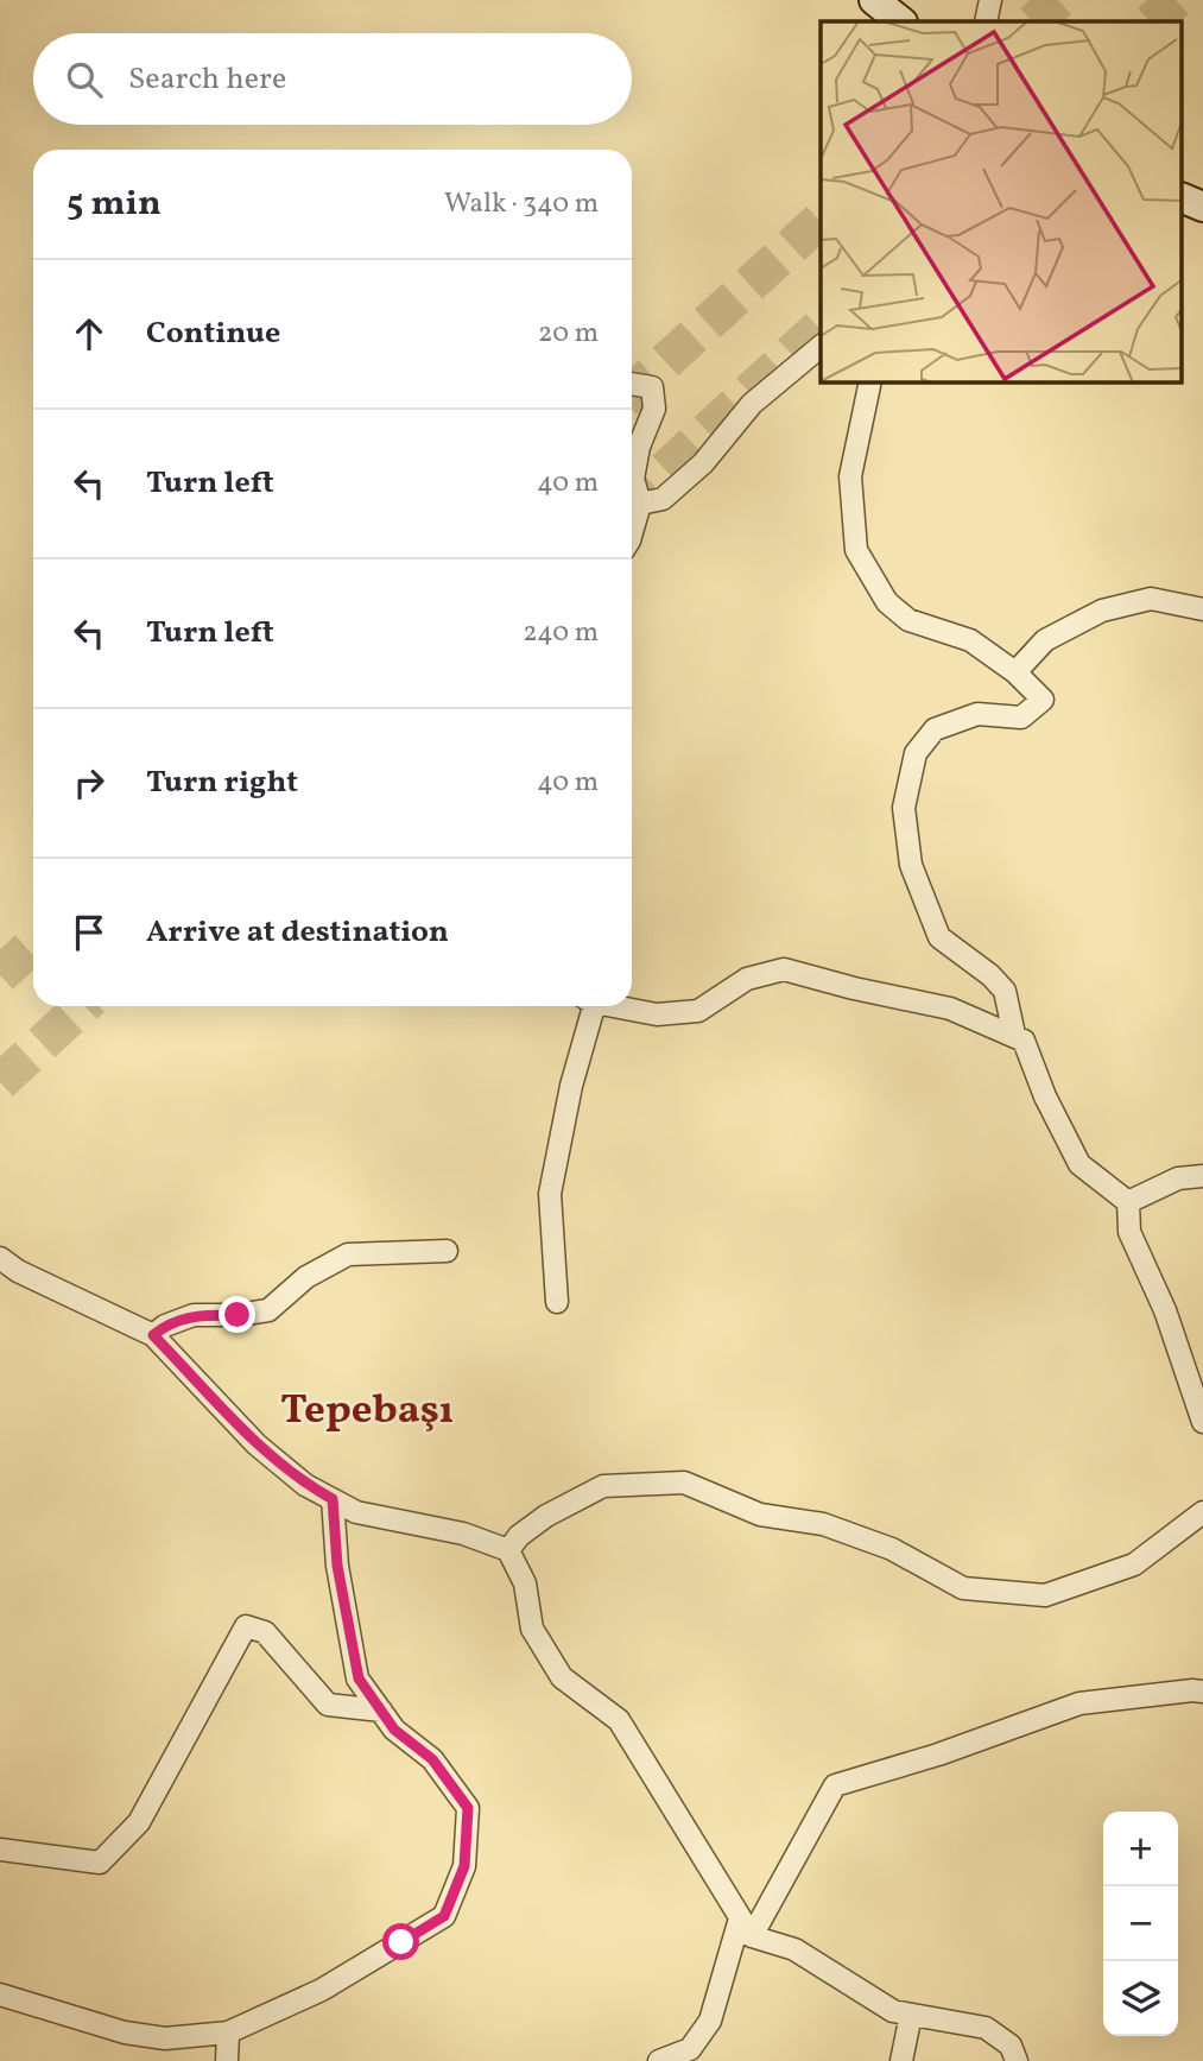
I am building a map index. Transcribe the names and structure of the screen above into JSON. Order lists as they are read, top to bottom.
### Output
{
  "districts": ["Tepebaşı"],
  "page": {
    "search": "Search here",
    "heading": ["5 min", "Walk · 340 m"],
    "list": [
      ["Continue", "20 m"],
      ["Turn left", "40 m"],
      ["Turn left", "240 m"],
      ["Turn right", "40 m"],
      "Arrive at destination"
    ],
    "map_buttons": ["+", "−"]
  }
}
